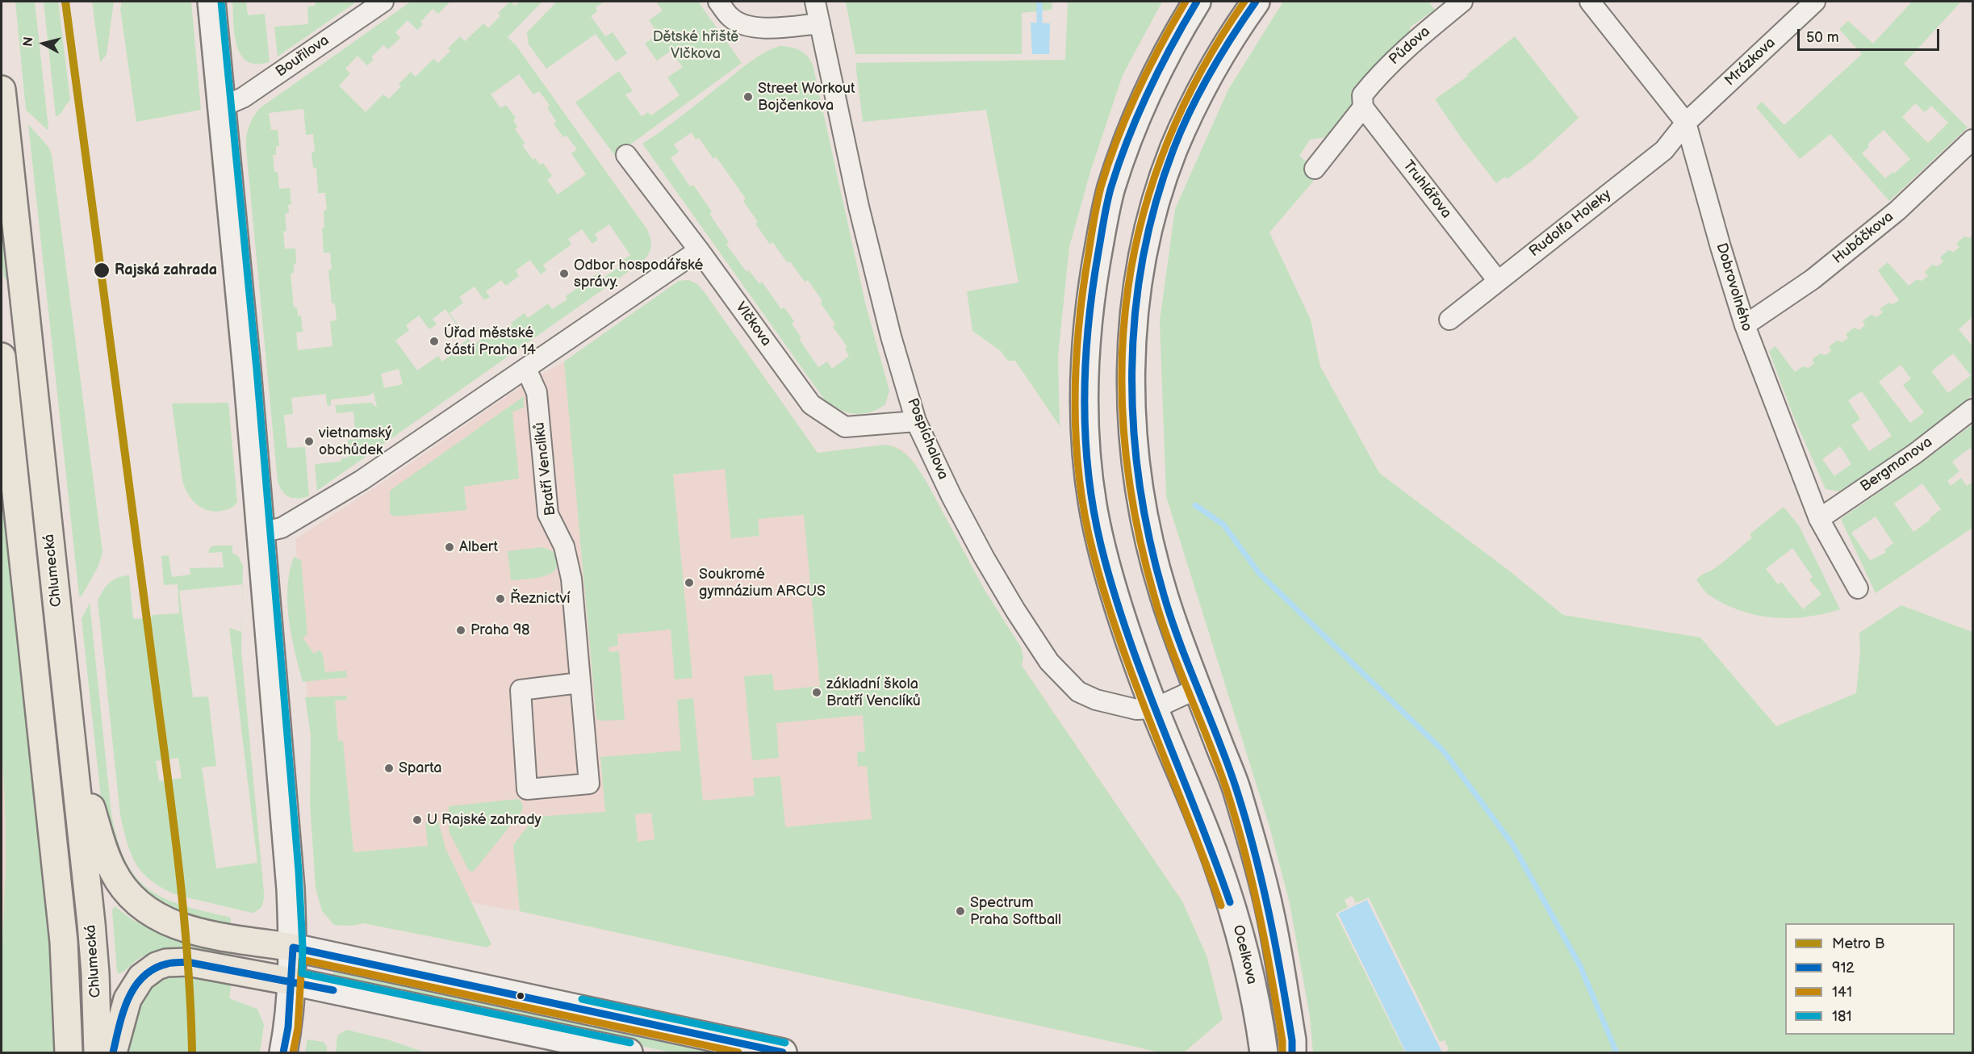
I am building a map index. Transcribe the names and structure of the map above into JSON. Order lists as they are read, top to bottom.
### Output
{
  "streets": {
    "main road": ["Chlumecká"],
    "street": [
      "Půdova",
      "Bouřilova",
      "Mrázkova",
      "Truhlářova",
      "Rudolfa Holeky",
      "Hubáčkova",
      "Dobrovolného",
      "Vlčkova",
      "Pospíchalova",
      "Bergmanova",
      "Bratří Venclíků",
      "Ocelkova"
    ]
  },
  "crossings": [
    ["Půdova", "Truhlářova"],
    ["Mrázkova", "Rudolfa Holeky"],
    ["Mrázkova", "Dobrovolného"],
    ["Truhlářova", "Rudolfa Holeky"],
    ["Rudolfa Holeky", "Dobrovolného"],
    ["Hubáčkova", "Dobrovolného"],
    ["Dobrovolného", "Bergmanova"],
    ["Vlčkova", "Pospíchalova"],
    ["Pospíchalova", "Ocelkova"]
  ],
  "parks": ["Dětské hřiště Vlčkova"],
  "places": [
    "Street Workout Bojčenkova",
    "Rajská zahrada",
    "Odbor hospodářské správy.",
    "Úřad městské části Praha 14",
    "vietnamský obchůdek",
    "Albert",
    "Soukromé gymnázium ARCUS",
    "Řeznictví",
    "Praha 98",
    "základní škola Bratří Venclíků",
    "Sparta",
    "U Rajské zahrady",
    "Spectrum Praha Softball"
  ],
  "lines": [
    "metro line B",
    "transit line 912",
    "transit line 141",
    "transit line 181"
  ],
  "legend": [
    "Metro B",
    "912",
    "141",
    "181"
  ],
  "scale_bar": "50 m",
  "north": "left"
}
